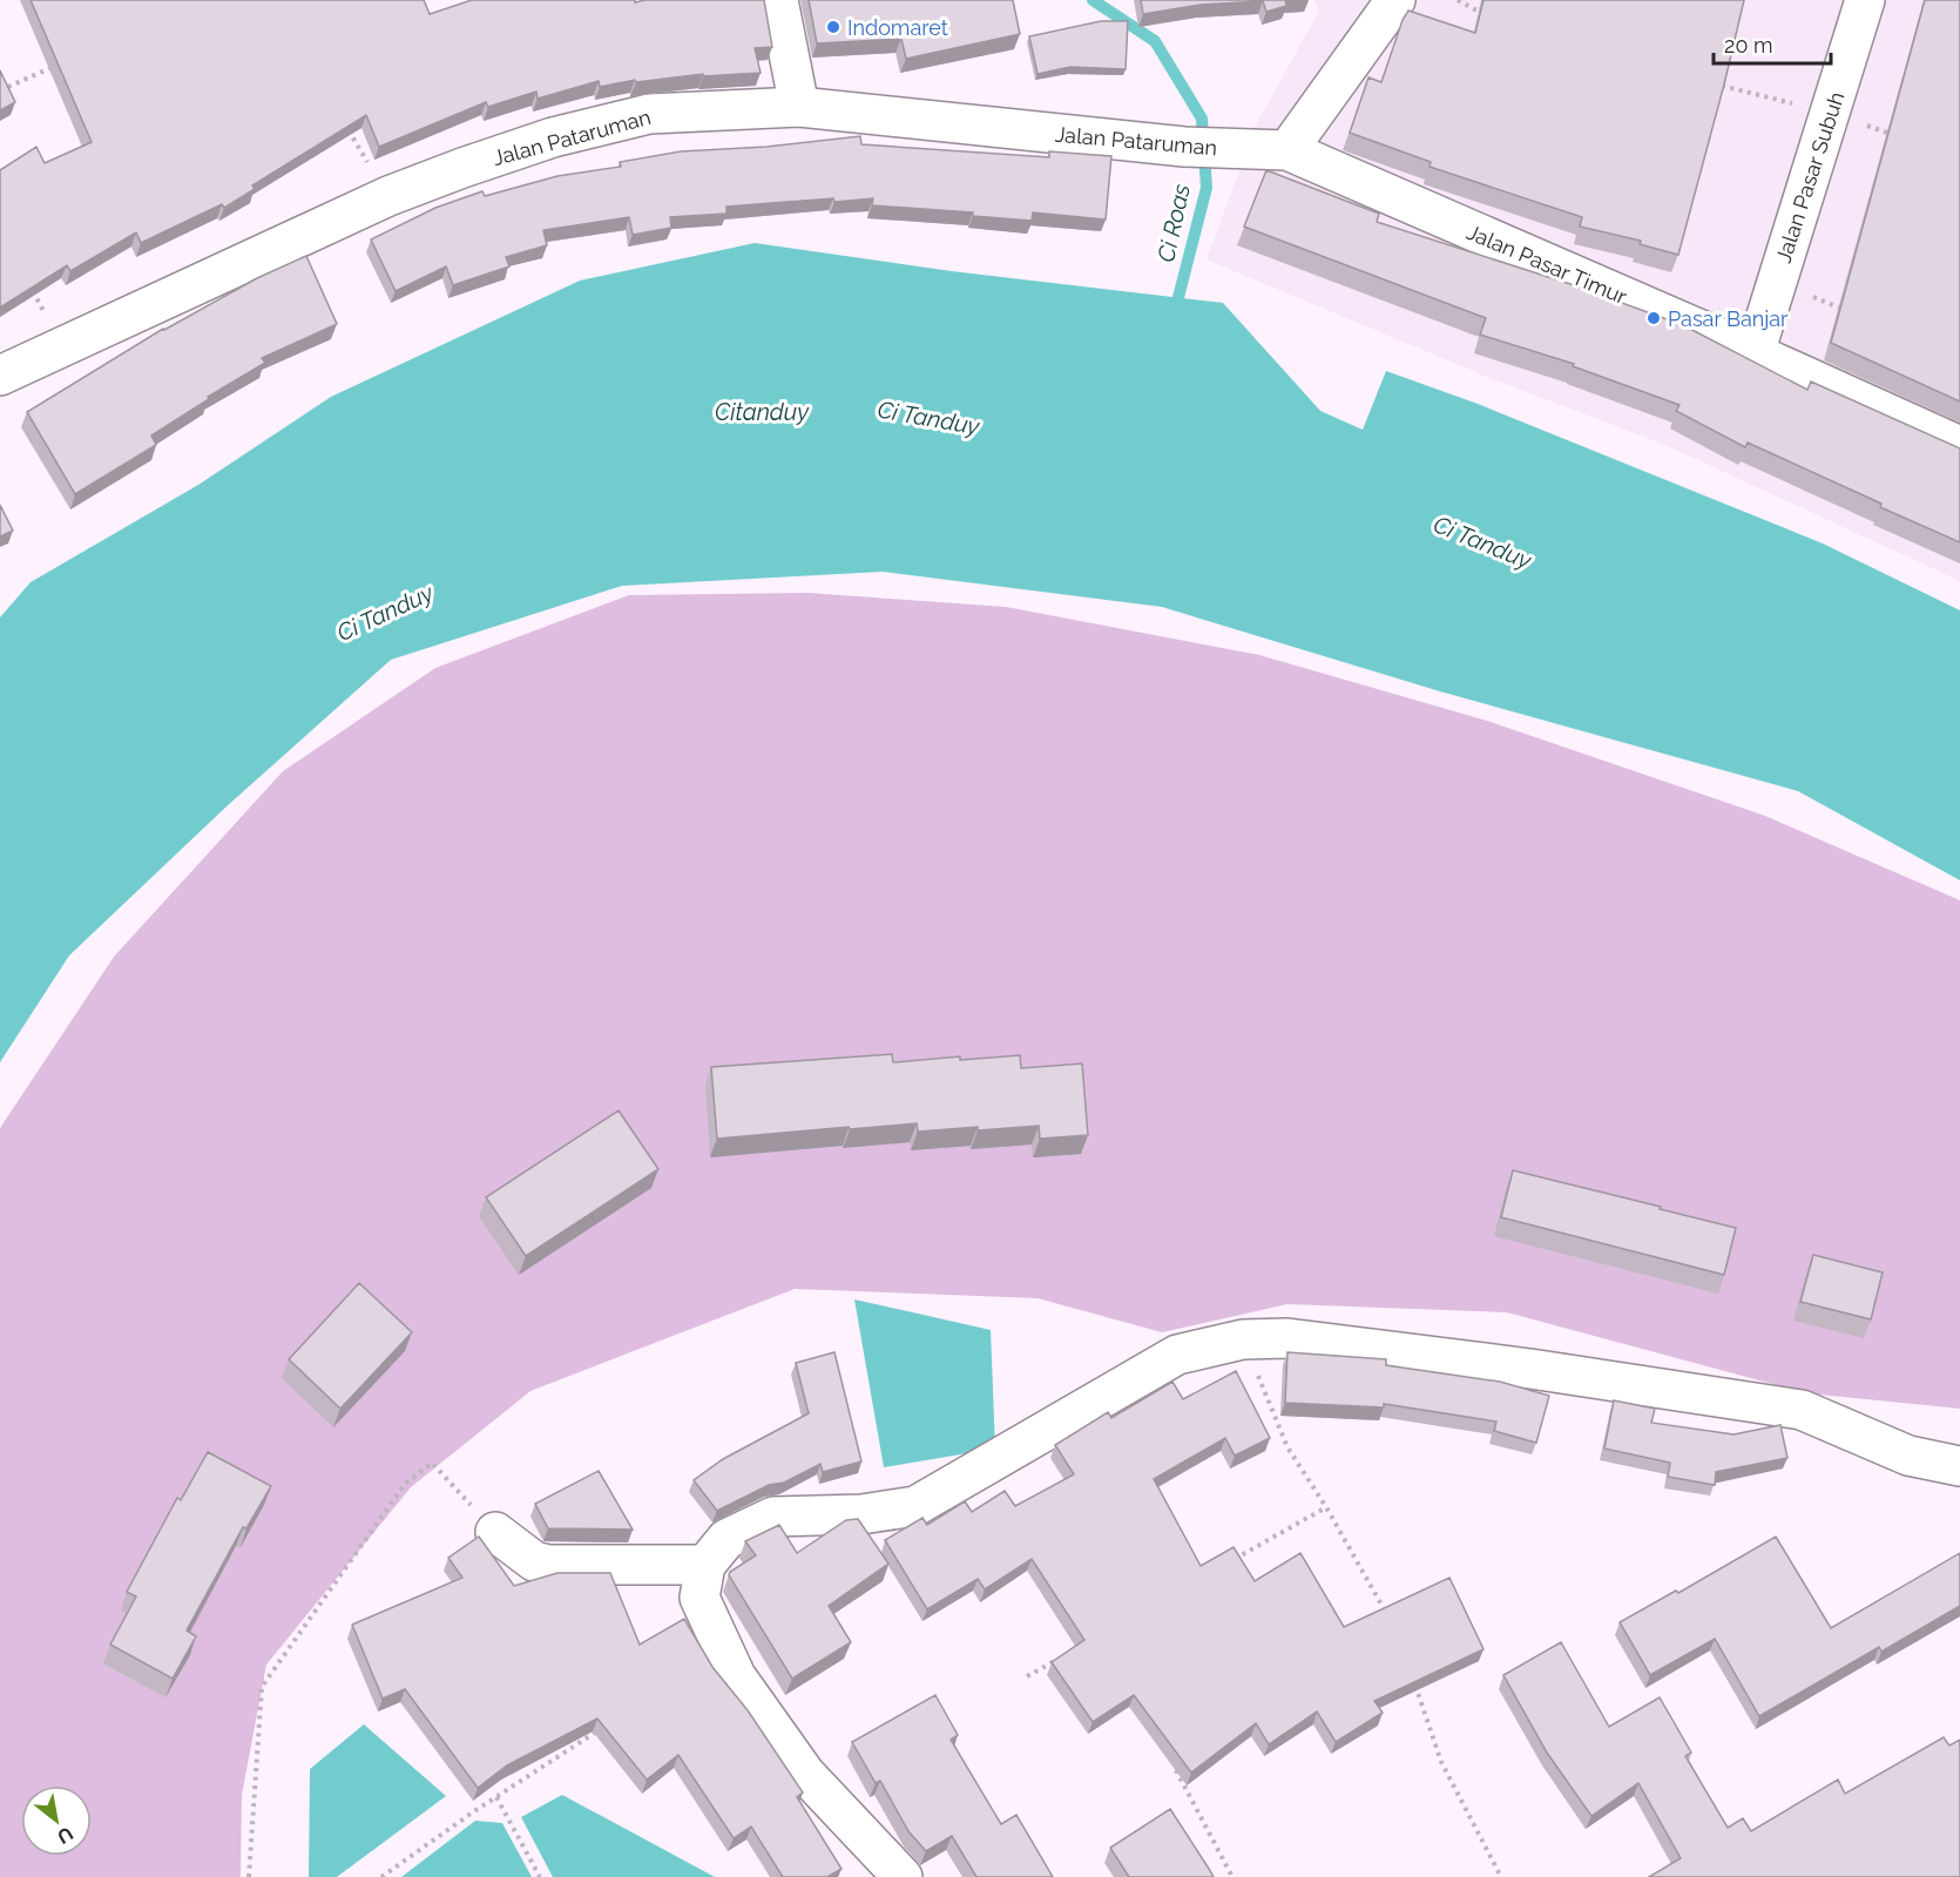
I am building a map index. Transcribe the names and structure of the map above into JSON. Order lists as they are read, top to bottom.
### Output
{
  "streets": {
    "street": ["Jalan Pataruman", "Jalan Pasar Subuh", "Jalan Pasar Timur"]
  },
  "crossings": [
    ["Jalan Pataruman", "Jalan Pasar Timur"],
    ["Jalan Pasar Subuh", "Jalan Pasar Timur"]
  ],
  "water": ["Ci Roas", "Citanduy", "Ci Tanduy"],
  "places": ["Indomaret", "Pasar Banjar"],
  "scale_bar": "20 m",
  "north": "bottom right"
}
